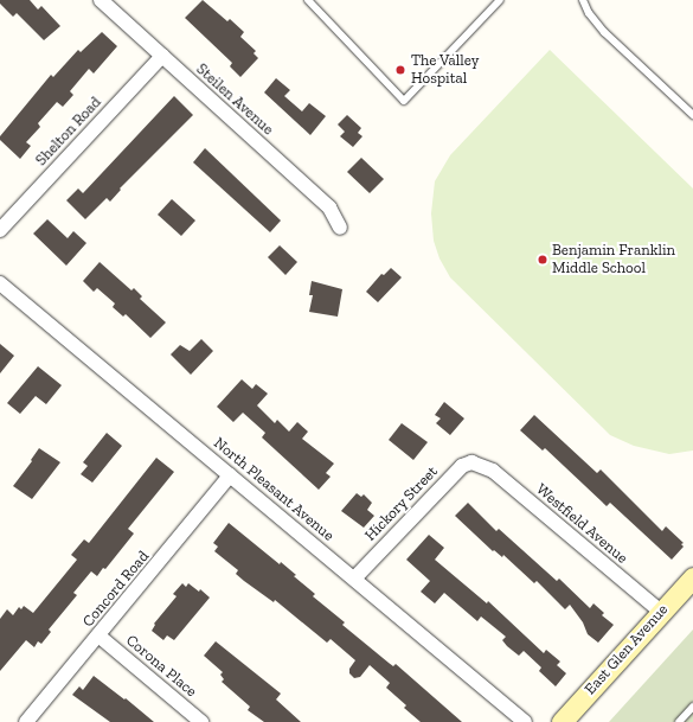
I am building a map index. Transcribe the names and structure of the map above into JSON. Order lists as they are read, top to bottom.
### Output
{
  "streets": {
    "street": [
      "Steilen Avenue",
      "Shelton Road",
      "North Pleasant Avenue",
      "Hickory Street",
      "Westfield Avenue",
      "Concord Road",
      "East Glen Avenue",
      "Corona Place"
    ]
  },
  "crossings": [
    ["Steilen Avenue", "Shelton Road"],
    ["North Pleasant Avenue", "Hickory Street"],
    ["North Pleasant Avenue", "Concord Road"],
    ["Hickory Street", "Westfield Avenue"],
    ["Westfield Avenue", "East Glen Avenue"],
    ["Concord Road", "Corona Place"]
  ],
  "places": ["The Valley Hospital", "Benjamin Franklin Middle School"]
}
